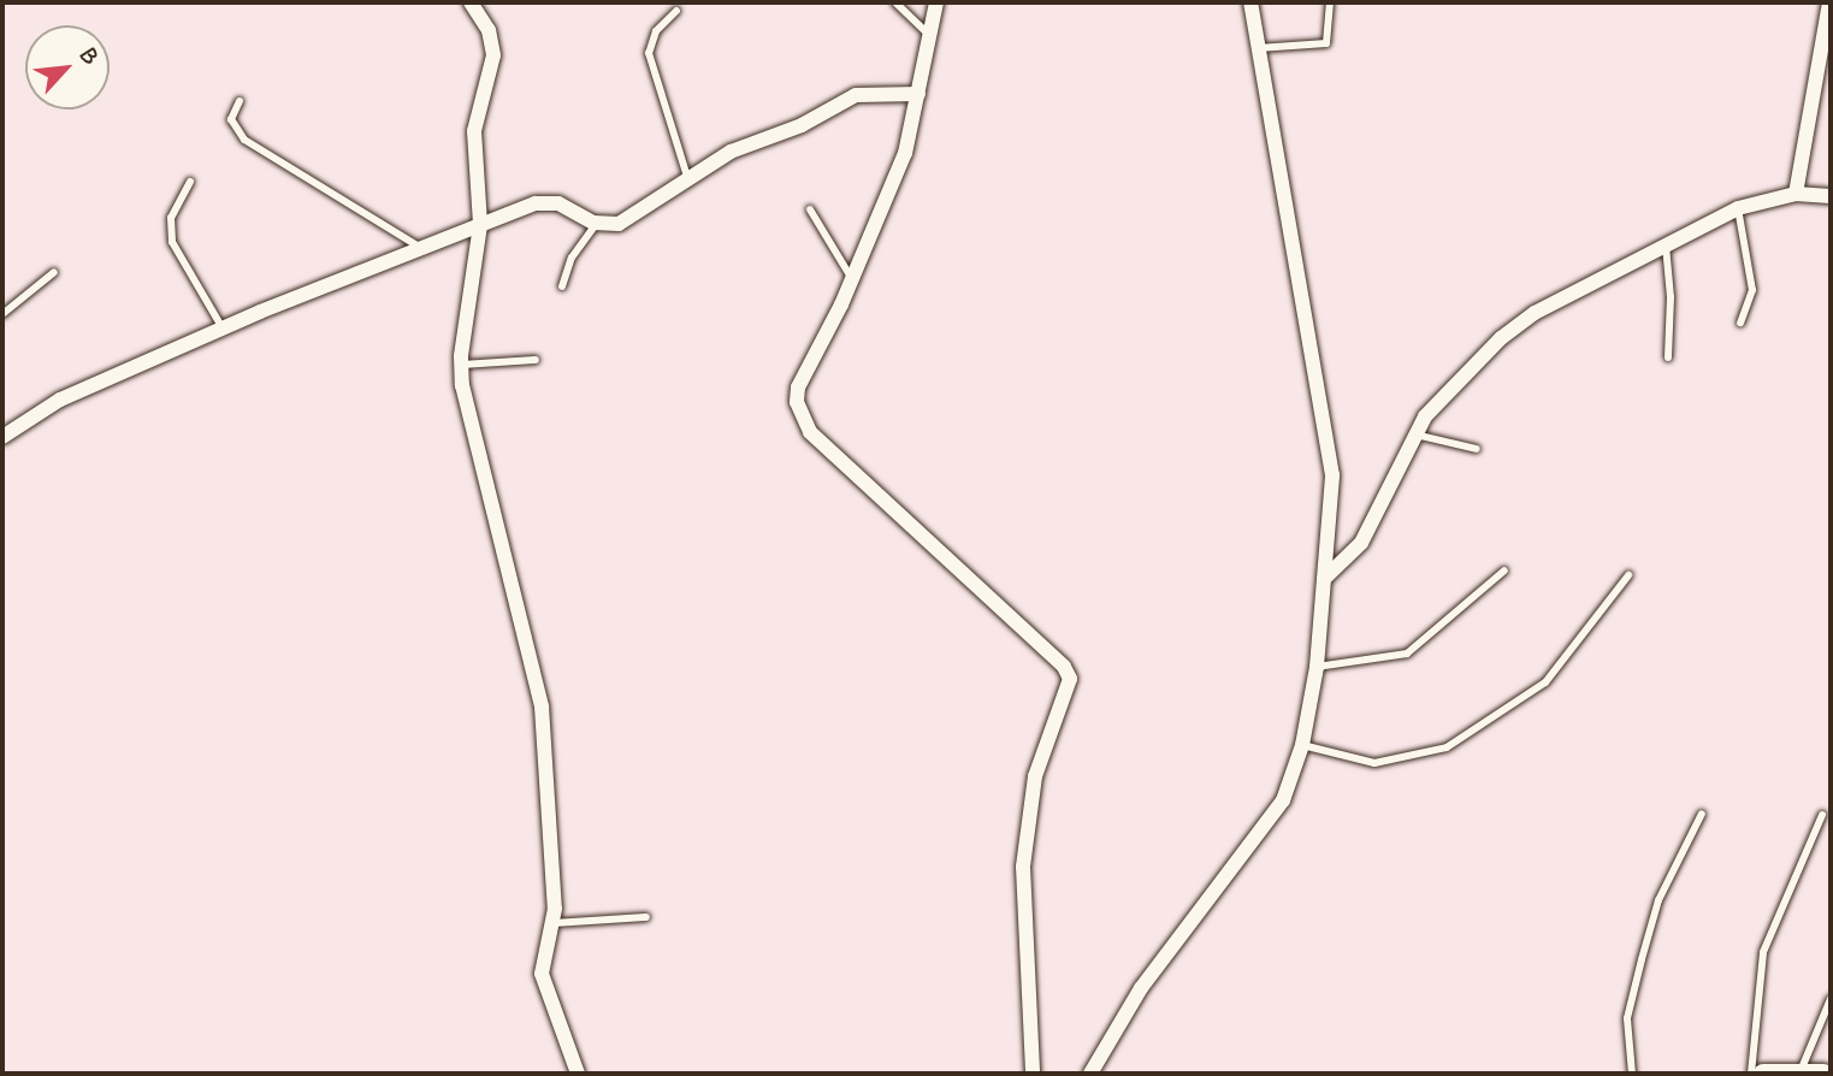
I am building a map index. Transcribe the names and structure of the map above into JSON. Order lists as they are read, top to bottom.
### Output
{
  "north": "top right"
}
